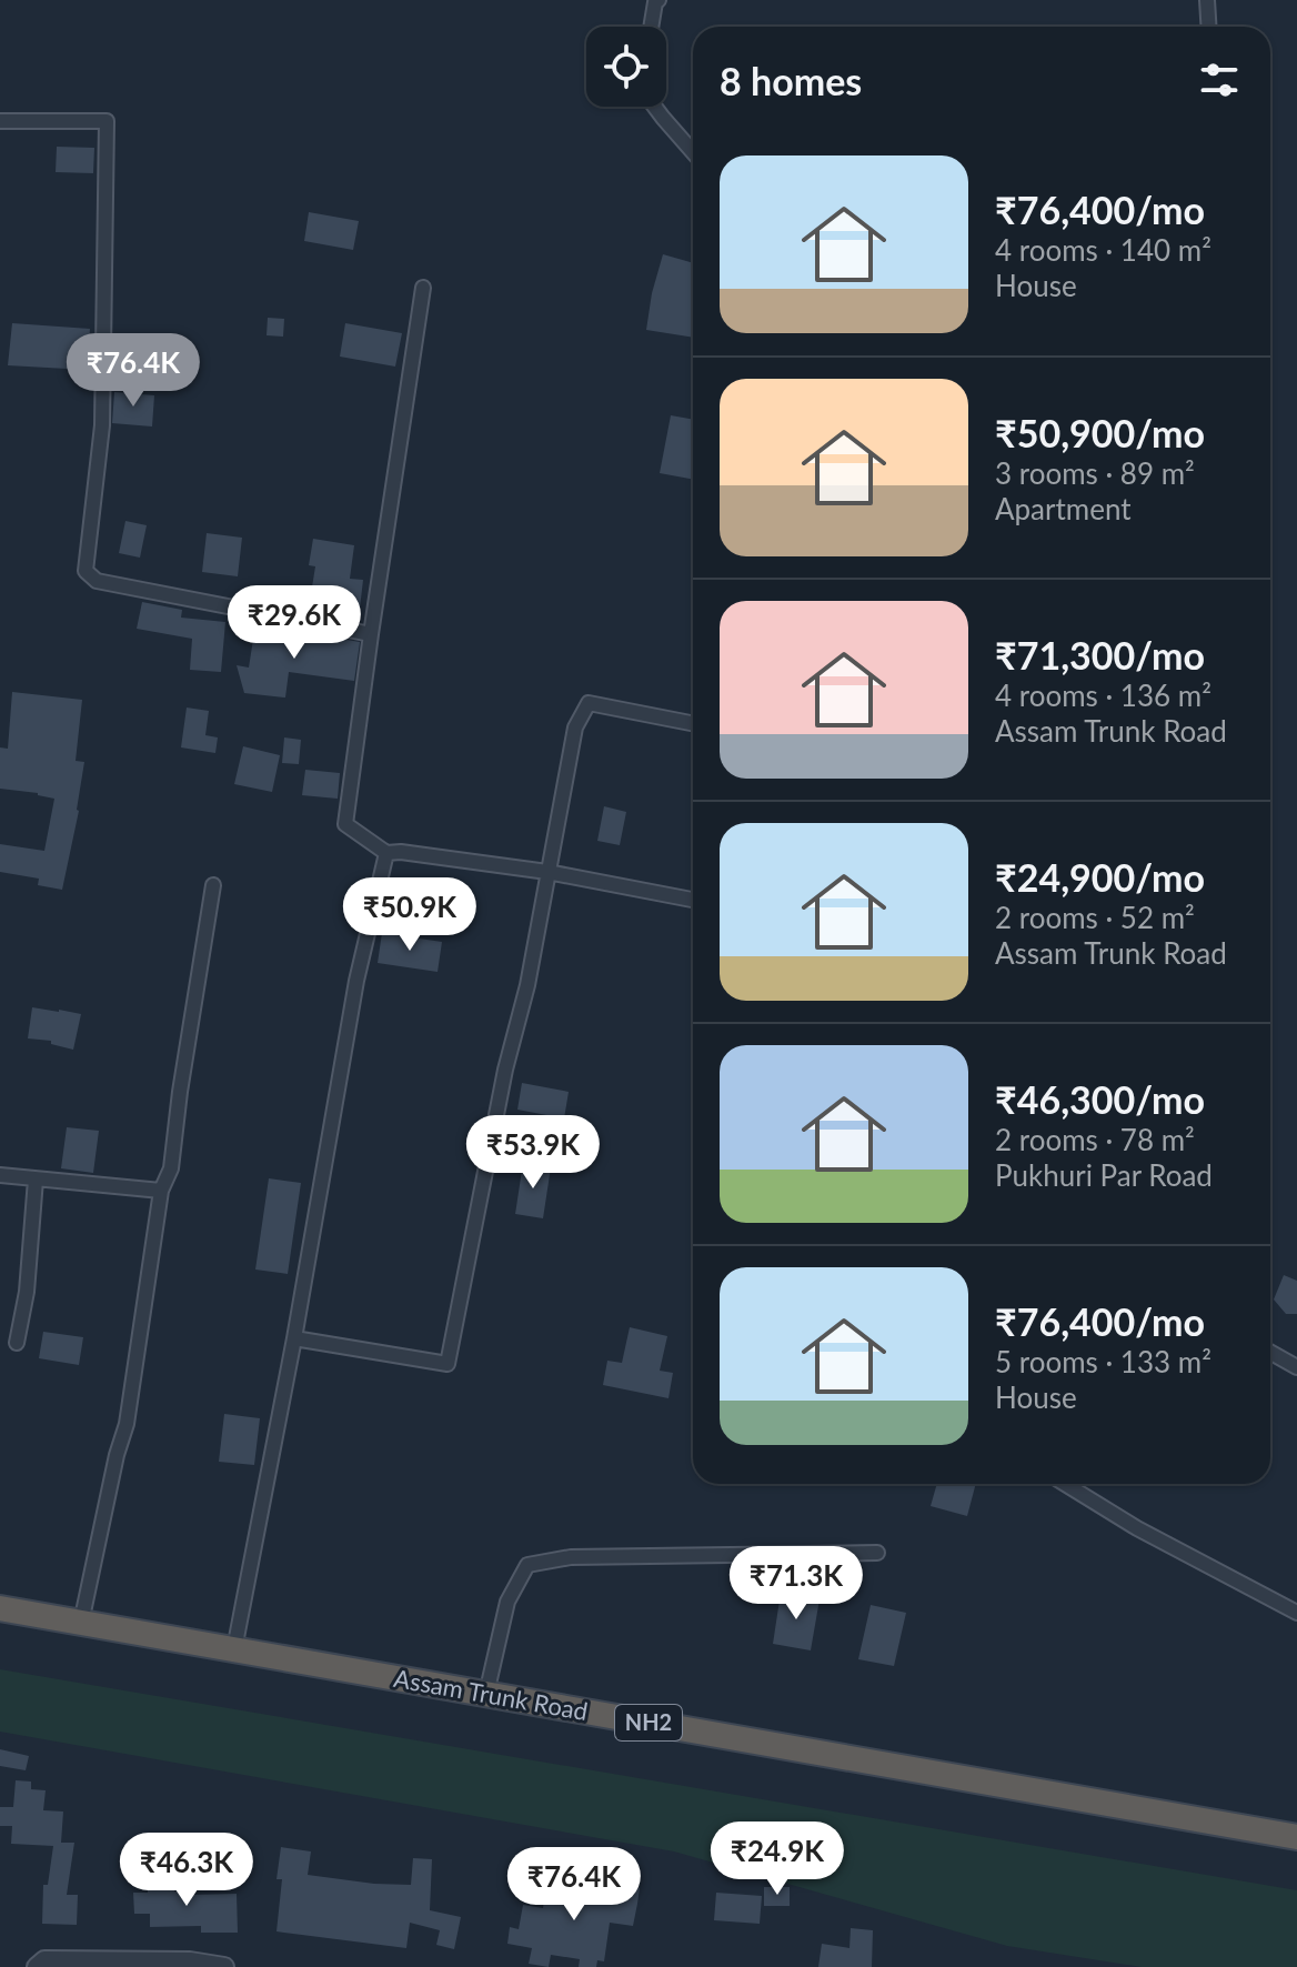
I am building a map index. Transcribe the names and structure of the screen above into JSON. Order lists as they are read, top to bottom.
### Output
{
  "streets": {
    "highway": ["Assam Trunk Road", "NH2"]
  },
  "page": {
    "heading": "8 homes",
    "list": [
      {
        "name": "₹76,400/mo",
        "note": "4 rooms · 140 m² · House"
      },
      {
        "name": "₹50,900/mo",
        "note": "3 rooms · 89 m² · Apartment"
      },
      {
        "name": "₹71,300/mo",
        "note": "4 rooms · 136 m² · Assam Trunk Road"
      },
      {
        "name": "₹24,900/mo",
        "note": "2 rooms · 52 m² · Assam Trunk Road"
      },
      {
        "name": "₹46,300/mo",
        "note": "2 rooms · 78 m² · Pukhuri Par Road"
      },
      {
        "name": "₹76,400/mo",
        "note": "5 rooms · 133 m² · House"
      }
    ],
    "price": [
      "₹76.4K",
      "₹29.6K",
      "₹50.9K",
      "₹53.9K",
      "₹71.3K",
      "₹24.9K",
      "₹46.3K",
      "₹76.4K"
    ]
  }
}
